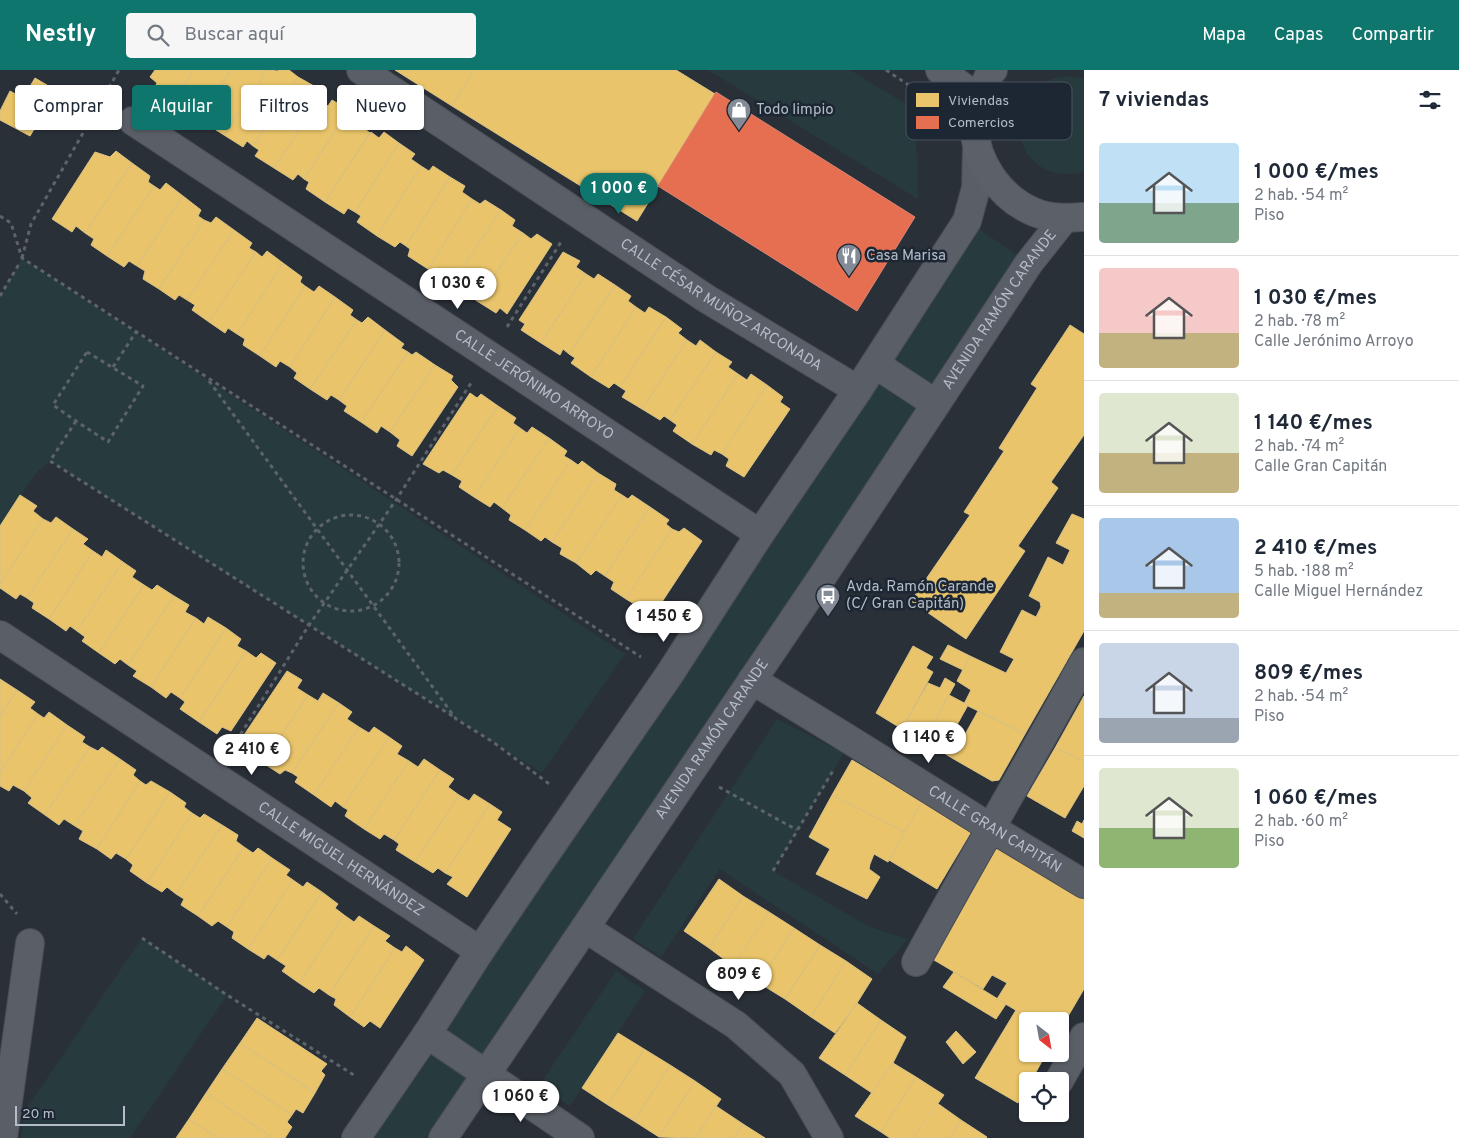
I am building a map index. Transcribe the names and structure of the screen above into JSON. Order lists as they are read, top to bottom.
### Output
{
  "streets": {
    "street": [
      "CALLE CÉSAR MUÑOZ ARCONADA",
      "AVENIDA RAMÓN CARANDE",
      "CALLE JERÓNIMO ARROYO",
      "CALLE GRAN CAPITÁN",
      "CALLE MIGUEL HERNÁNDEZ"
    ]
  },
  "crossings": [
    ["AVENIDA RAMÓN CARANDE", "CALLE GRAN CAPITÁN"]
  ],
  "places": {
    "shop": ["Todo limpio"],
    "restaurant": ["Casa Marisa"],
    "bus stop": ["Avda. Ramón Carande (C/ Gran Capitán)"]
  },
  "legend": ["Viviendas", "Comercios"],
  "scale_bar": "20 m",
  "north": "bottom right",
  "page": {
    "header": "Nestly",
    "search": "Buscar aquí",
    "nav": ["Mapa", "Capas", "Compartir"],
    "heading": "7 viviendas",
    "chip": [
      "Comprar",
      "Alquilar",
      "Filtros",
      "Nuevo"
    ],
    "list": [
      {
        "name": "1 000 €/mes",
        "note": "2 hab. · 54 m² · Piso"
      },
      {
        "name": "1 030 €/mes",
        "note": "2 hab. · 78 m² · Calle Jerónimo Arroyo"
      },
      {
        "name": "1 140 €/mes",
        "note": "2 hab. · 74 m² · Calle Gran Capitán"
      },
      {
        "name": "2 410 €/mes",
        "note": "5 hab. · 188 m² · Calle Miguel Hernández"
      },
      {
        "name": "809 €/mes",
        "note": "2 hab. · 54 m² · Piso"
      },
      {
        "name": "1 060 €/mes",
        "note": "2 hab. · 60 m² · Piso"
      }
    ],
    "price": [
      "1 000 €",
      "1 030 €",
      "1 450 €",
      "1 140 €",
      "2 410 €",
      "809 €",
      "1 060 €"
    ],
    "scale": "20 m"
  }
}
